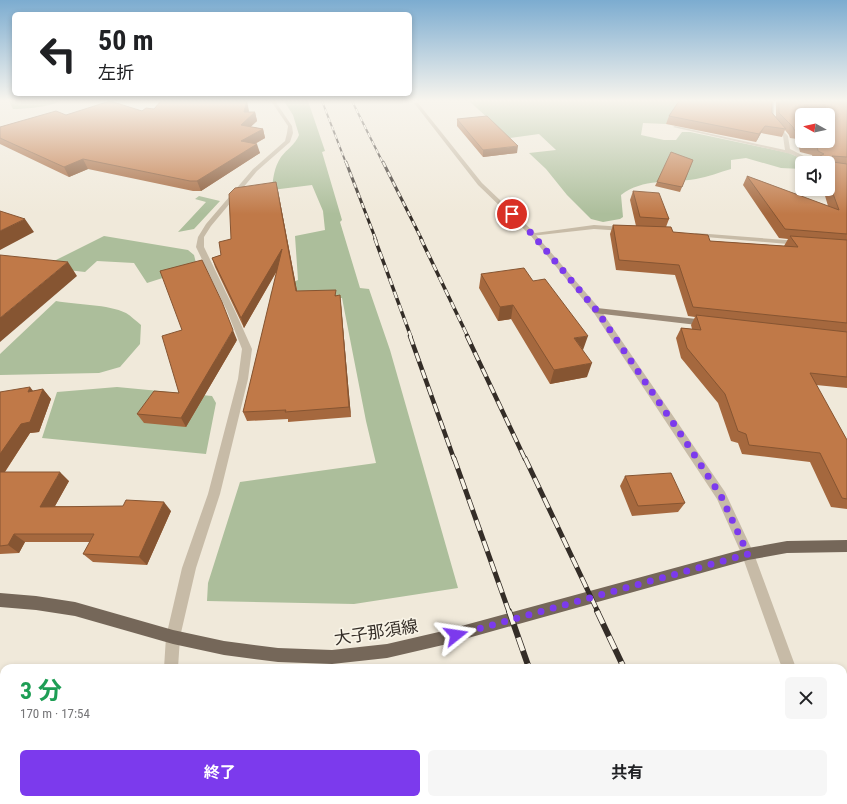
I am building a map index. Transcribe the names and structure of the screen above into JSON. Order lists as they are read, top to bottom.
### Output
{
  "streets": {
    "main road": ["大子那須線"]
  },
  "north": "left",
  "page": {
    "turn": ["50 m", "左折"],
    "heading": ["3 分", "170 m · 17:54"],
    "buttons": ["終了", "共有"]
  }
}
